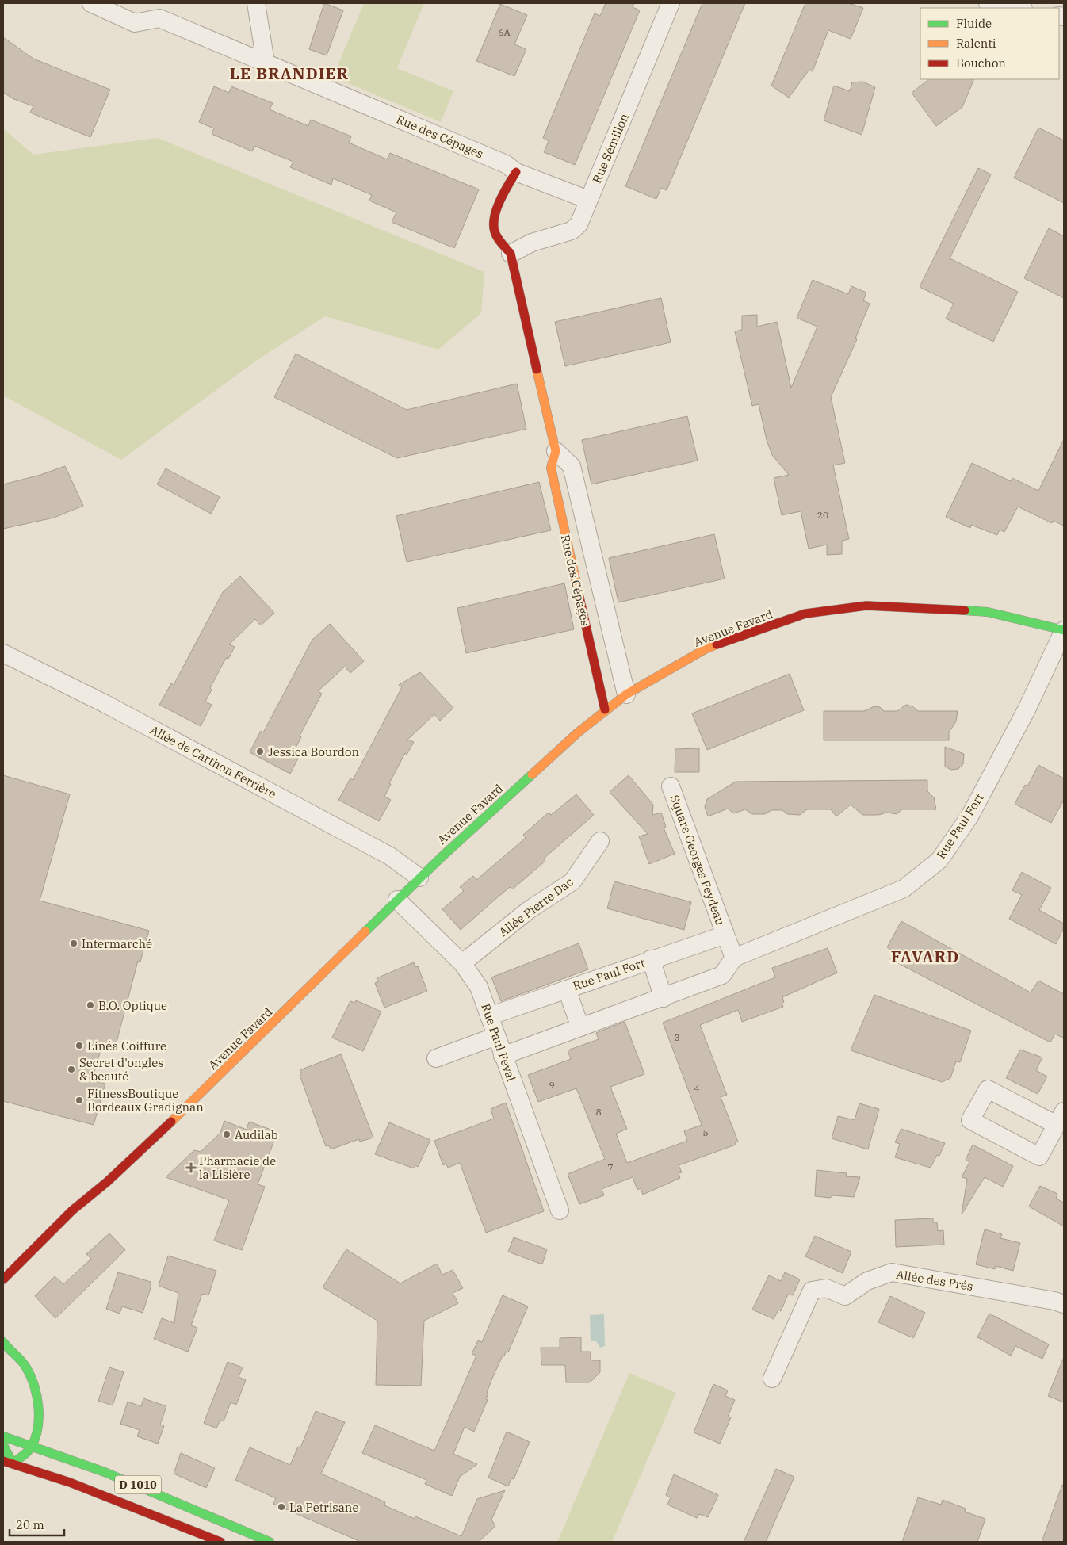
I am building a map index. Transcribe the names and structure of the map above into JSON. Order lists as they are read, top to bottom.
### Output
{
  "streets": {
    "street": [
      "Rue des Cépages",
      "Rue Sémillon",
      "Avenue Favard",
      "Allée de Carthon Ferrière",
      "Rue Paul Fort",
      "Square Georges Feydeau",
      "Allée Pierre Dac",
      "Rue Paul Feval",
      "Allée des Prés",
      "D 1010"
    ]
  },
  "crossings": [
    ["Rue des Cépages", "Rue Sémillon"],
    ["Rue des Cépages", "Avenue Favard"],
    ["Avenue Favard", "Allée de Carthon Ferrière"],
    ["Avenue Favard", "Rue Paul Fort"],
    ["Avenue Favard", "Rue Paul Feval"],
    ["Rue Paul Fort", "Square Georges Feydeau"],
    ["Rue Paul Fort", "Rue Paul Feval"],
    ["Allée Pierre Dac", "Rue Paul Feval"]
  ],
  "districts": ["LE BRANDIER", "FAVARD"],
  "places": {
    "other": [
      "Jessica Bourdon",
      "Intermarché",
      "B.O. Optique",
      "Linéa Coiffure",
      "Secret d'ongles & beauté",
      "FitnessBoutique Bordeaux Gradignan",
      "Audilab",
      "La Petrisane"
    ],
    "health": ["Pharmacie de la Lisière"]
  },
  "house_numbers": [
    "6A",
    "20",
    "3",
    "9",
    "4",
    "8",
    "5",
    "7"
  ],
  "legend": ["Fluide", "Ralenti", "Bouchon"],
  "scale_bar": "20 m"
}
